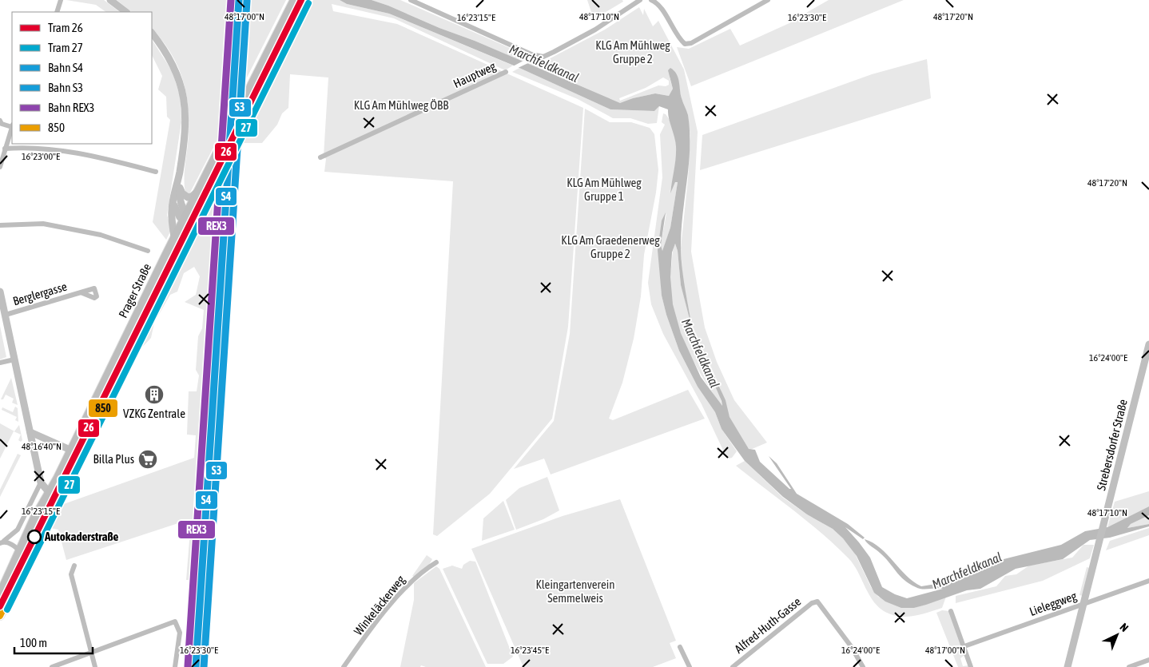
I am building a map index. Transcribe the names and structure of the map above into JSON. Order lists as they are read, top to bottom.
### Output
{
  "streets": {
    "main road": ["Prager Straße"],
    "street": [
      "Hauptweg",
      "Berglergasse",
      "Strebersdorfer Straße",
      "Lieleggweg",
      "Winkeläckerweg",
      "Alfred-Huth-Gasse"
    ]
  },
  "crossings": [
    ["Strebersdorfer Straße", "Lieleggweg"]
  ],
  "water": ["Marchfeldkanal"],
  "parks": [
    "KLG Am Mühlweg Gruppe 2",
    "KLG Am Mühlweg ÖBB",
    "KLG Am Mühlweg Gruppe 1",
    "KLG Am Graedenerweg Gruppe 2",
    "Kleingartenverein Semmelweis"
  ],
  "places": {
    "building": ["VZKG Zentrale"],
    "supermarket": ["Billa Plus"],
    "other": ["Autokaderstraße"]
  },
  "lines": [
    "tram line 26",
    "rail line S4",
    "rail line REX3",
    "transit line 850",
    "rail line S3",
    "tram line 27"
  ],
  "legend": [
    "Tram 26",
    "Tram 27",
    "Bahn S4",
    "Bahn S3",
    "Bahn REX3",
    "850"
  ],
  "scale_bar": "100 m",
  "north": "top right",
  "coordinates": [
    "48°17'20\"N",
    "48°17'00\"N",
    "48°17'10\"N",
    "16°23'15\"E",
    "16°23'30\"E",
    "16°23'00\"E",
    "16°24'00\"E",
    "48°16'40\"N",
    "16°23'45\"E"
  ]
}
